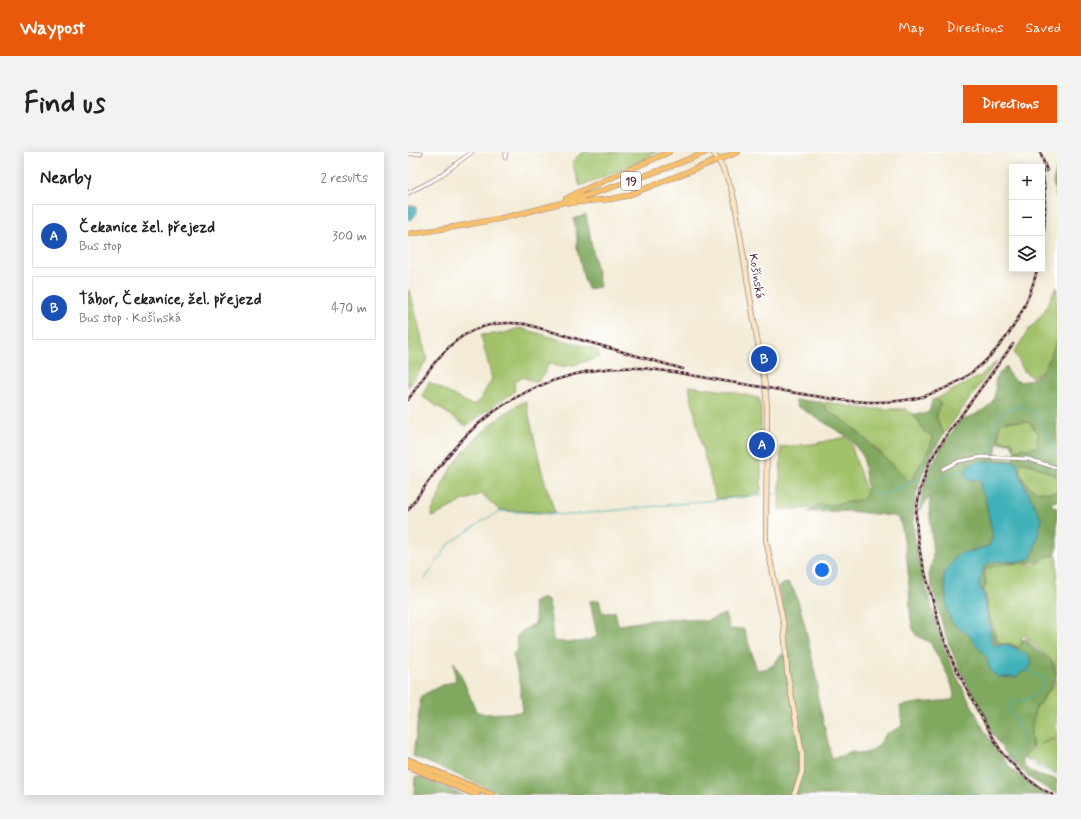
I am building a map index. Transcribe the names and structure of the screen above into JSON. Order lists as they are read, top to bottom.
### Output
{
  "streets": {
    "main road": ["19"],
    "street": ["Košínská"]
  },
  "page": {
    "header": "Waypost",
    "nav": ["Map", "Directions", "Saved"],
    "buttons": "Directions",
    "title": "Find us",
    "heading": ["Nearby", "2 results"],
    "map_buttons": ["+", "−"],
    "list": [
      {
        "mark": "A",
        "name": "Čekanice žel. přejezd",
        "note": "Bus stop",
        "value": "300 m"
      },
      {
        "mark": "B",
        "name": "Tábor, Čekanice, žel. přejezd",
        "note": "Bus stop · Košínská",
        "value": "470 m"
      }
    ],
    "pins": ["B", "A"]
  }
}
